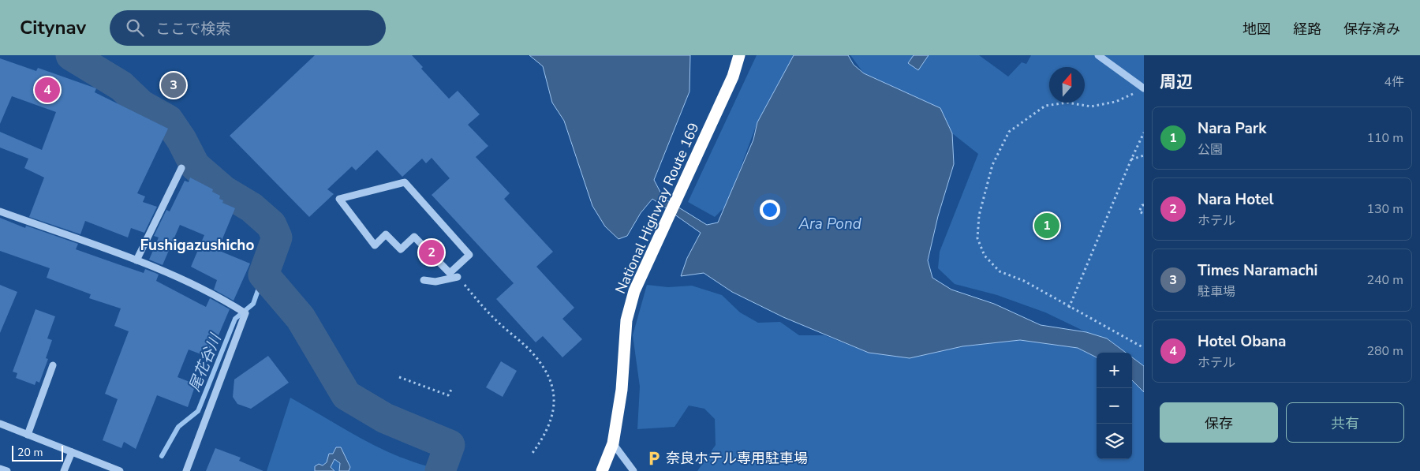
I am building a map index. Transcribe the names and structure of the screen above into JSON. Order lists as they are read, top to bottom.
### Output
{
  "streets": {
    "highway": ["National Highway Route 169"]
  },
  "districts": ["Fushigazushicho"],
  "water": ["Ara Pond", "尾花谷川"],
  "places": {
    "parking": ["奈良ホテル専用駐車場"]
  },
  "scale_bar": "20 m",
  "north": "top",
  "page": {
    "header": "Citynav",
    "search": "ここで検索",
    "nav": ["地図", "経路", "保存済み"],
    "heading": ["周辺", "4件"],
    "pins": [
      "3",
      "4",
      "1",
      "2"
    ],
    "list": [
      {
        "mark": "1",
        "name": "Nara Park",
        "note": "公園",
        "value": "110 m"
      },
      {
        "mark": "2",
        "name": "Nara Hotel",
        "note": "ホテル",
        "value": "130 m"
      },
      {
        "mark": "3",
        "name": "Times Naramachi",
        "note": "駐車場",
        "value": "240 m"
      },
      {
        "mark": "4",
        "name": "Hotel Obana",
        "note": "ホテル",
        "value": "280 m"
      }
    ],
    "map_buttons": ["+", "−"],
    "buttons": ["保存", "共有"],
    "scale": "20 m"
  }
}
